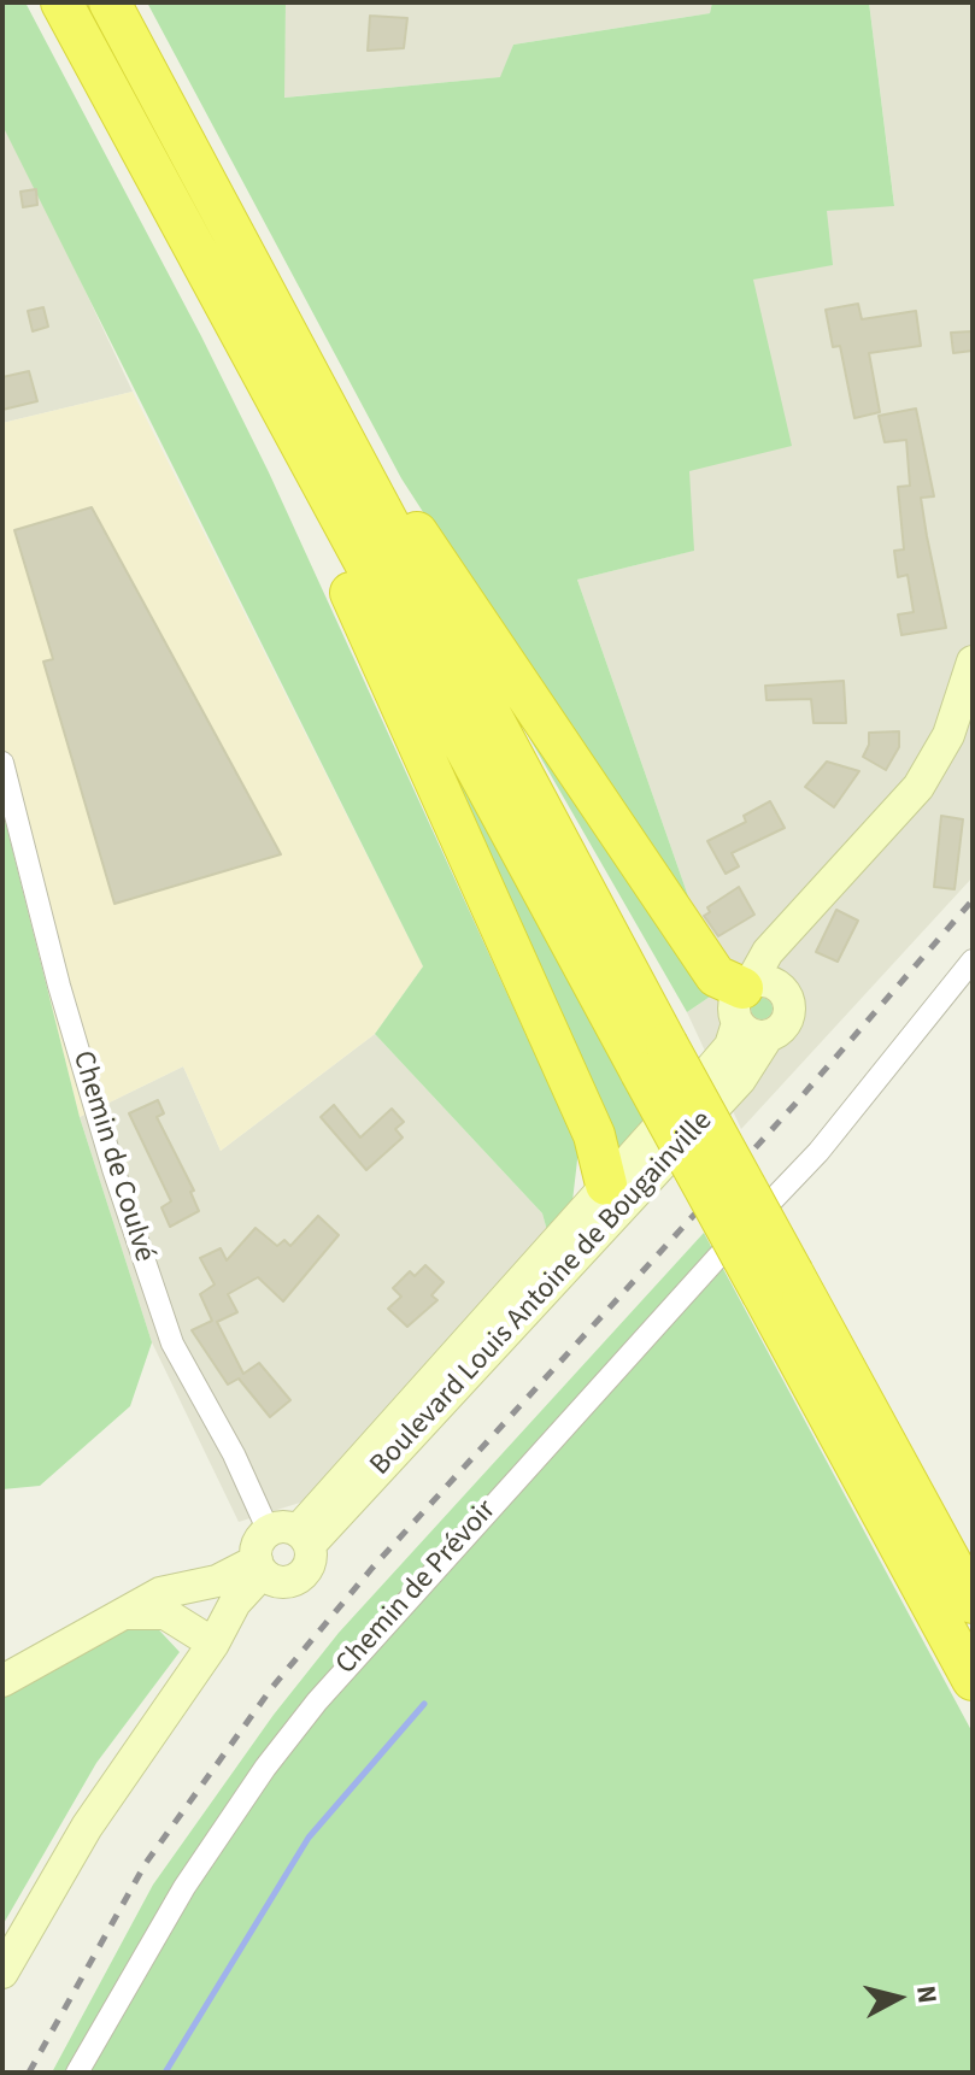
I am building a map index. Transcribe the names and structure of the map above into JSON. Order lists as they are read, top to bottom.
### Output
{
  "streets": {
    "main road": ["Boulevard Louis Antoine de Bougainville"],
    "street": ["Chemin de Coulvé", "Chemin de Prévoir"]
  },
  "crossings": [
    ["Chemin de Coulvé", "Boulevard Louis Antoine de Bougainville"]
  ],
  "north": "right"
}
